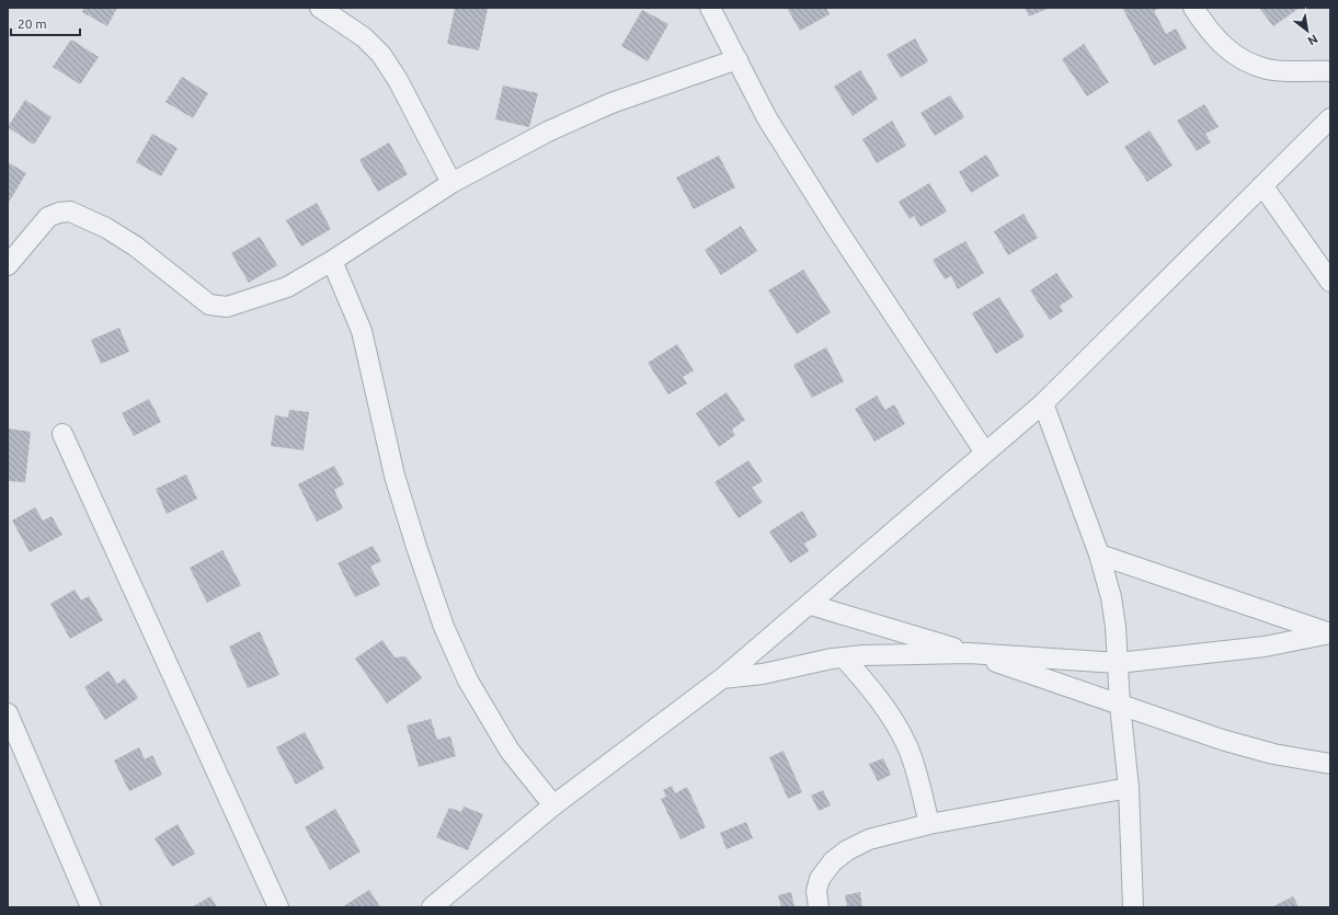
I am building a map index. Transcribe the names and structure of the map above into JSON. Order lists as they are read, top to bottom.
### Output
{
  "scale_bar": "20 m",
  "north": "bottom right"
}
